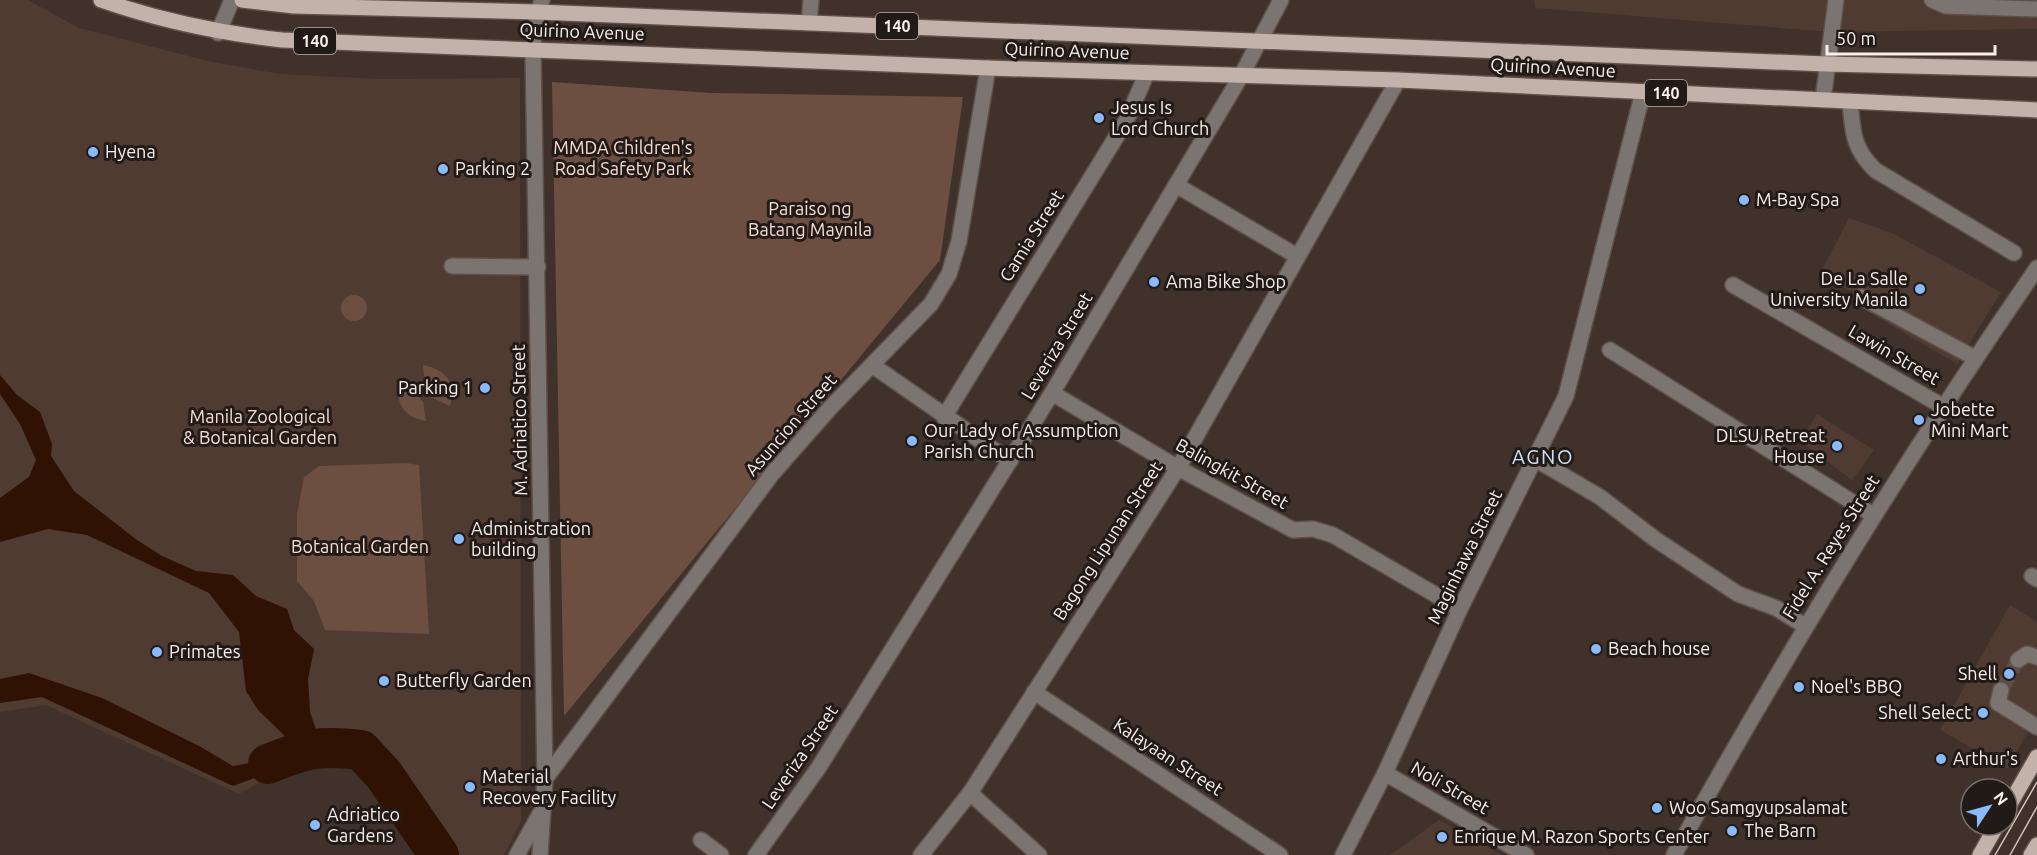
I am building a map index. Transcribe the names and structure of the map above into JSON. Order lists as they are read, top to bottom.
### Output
{
  "streets": {
    "main road": ["140", "Quirino Avenue"],
    "street": [
      "Camia Street",
      "Leveriza Street",
      "Lawin Street",
      "M. Adriatico Street",
      "Asuncion Street",
      "Balingkit Street",
      "Bagong Lipunan Street",
      "Fidel A. Reyes Street",
      "Maginhawa Street",
      "Kalayaan Street",
      "Noli Street"
    ]
  },
  "crossings": [
    ["Quirino Avenue", "Camia Street"],
    ["Quirino Avenue", "Leveriza Street"],
    ["Quirino Avenue", "M. Adriatico Street"],
    ["Quirino Avenue", "Asuncion Street"],
    ["Quirino Avenue", "Bagong Lipunan Street"],
    ["Quirino Avenue", "Maginhawa Street"],
    ["Leveriza Street", "Balingkit Street"],
    ["Lawin Street", "Fidel A. Reyes Street"],
    ["M. Adriatico Street", "Asuncion Street"],
    ["Balingkit Street", "Bagong Lipunan Street"],
    ["Balingkit Street", "Maginhawa Street"],
    ["Bagong Lipunan Street", "Kalayaan Street"],
    ["Maginhawa Street", "Noli Street"]
  ],
  "districts": ["AGNO"],
  "parks": [
    "MMDA Children's Road Safety Park",
    "Paraiso ng Batang Maynila",
    "Manila Zoological & Botanical Garden",
    "Botanical Garden"
  ],
  "places": [
    "Jesus Is Lord Church",
    "Hyena",
    "Parking 2",
    "M-Bay Spa",
    "Ama Bike Shop",
    "De La Salle University Manila",
    "Parking 1",
    "Jobette Mini Mart",
    "Our Lady of Assumption Parish Church",
    "DLSU Retreat House",
    "Administration building",
    "Beach house",
    "Primates",
    "Shell",
    "Butterfly Garden",
    "Noel's BBQ",
    "Shell Select",
    "Arthur's",
    "Material Recovery Facility",
    "Woo Samgyupsalamat",
    "Adriatico Gardens",
    "The Barn",
    "Enrique M. Razon Sports Center"
  ],
  "scale_bar": "50 m",
  "north": "top right"
}
